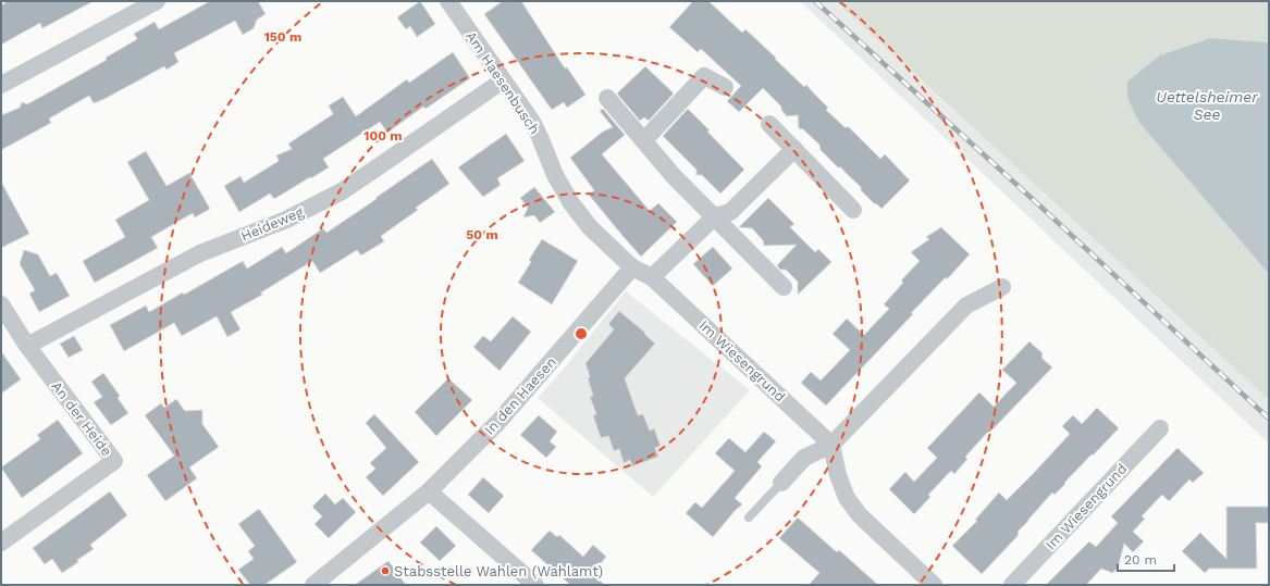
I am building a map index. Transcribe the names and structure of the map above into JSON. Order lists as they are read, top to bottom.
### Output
{
  "streets": {
    "street": [
      "Am Haesenbusch",
      "Heideweg",
      "Im Wiesengrund",
      "In den Haesen",
      "An der Heide"
    ]
  },
  "crossings": [
    ["Am Haesenbusch", "Heideweg"],
    ["Am Haesenbusch", "In den Haesen"],
    ["Heideweg", "An der Heide"]
  ],
  "water": ["Uettelsheimer See"],
  "places": ["Stabsstelle Wahlen (Wahlamt)"],
  "scale_bar": "20 m",
  "rings": ["150 m", "100 m", "50 m"]
}
